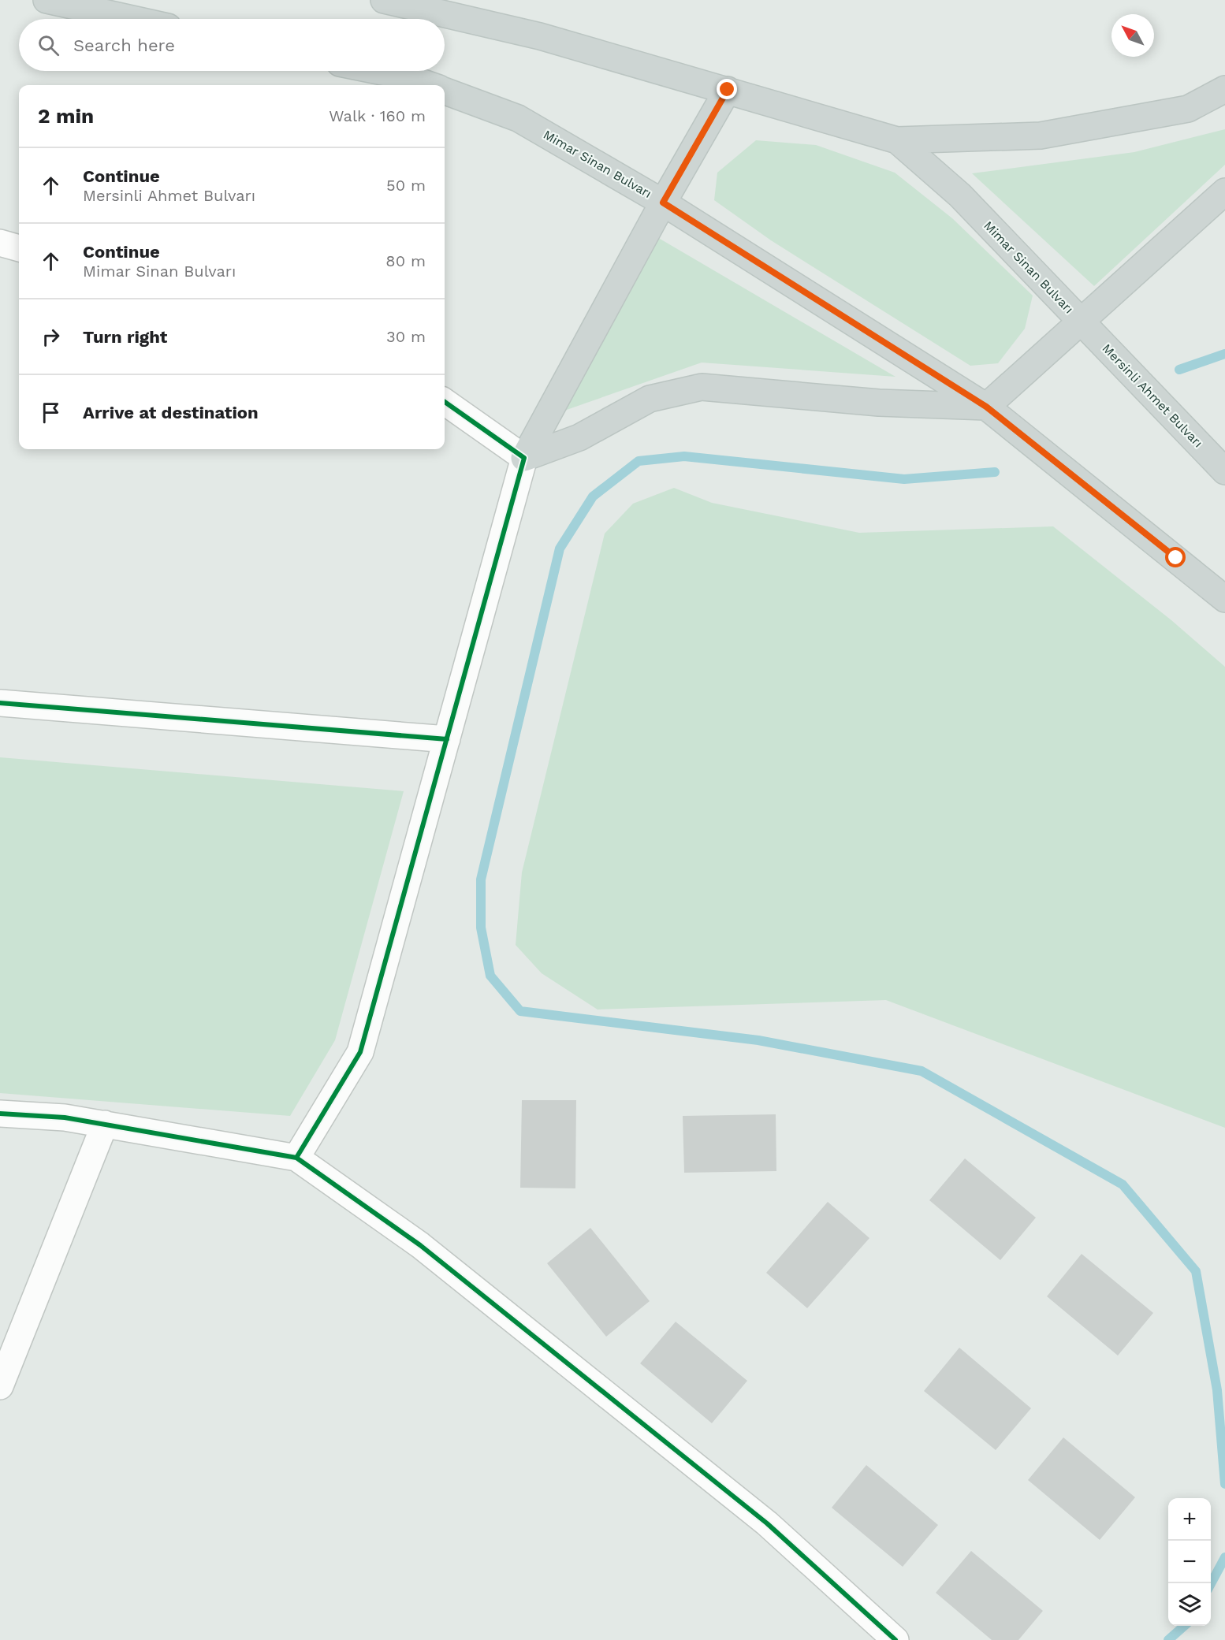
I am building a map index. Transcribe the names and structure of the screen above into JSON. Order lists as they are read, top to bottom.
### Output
{
  "streets": {
    "main road": ["Mimar Sinan Bulvarı", "Mersinli Ahmet Bulvarı"]
  },
  "crossings": [
    ["Mimar Sinan Bulvarı", "Mersinli Ahmet Bulvarı"]
  ],
  "north": "top left",
  "page": {
    "search": "Search here",
    "heading": ["2 min", "Walk · 160 m"],
    "list": [
      ["Continue", "Mersinli Ahmet Bulvarı", "50 m"],
      ["Continue", "Mimar Sinan Bulvarı", "80 m"],
      ["Turn right", "30 m"],
      "Arrive at destination"
    ],
    "map_buttons": ["+", "−"]
  }
}
